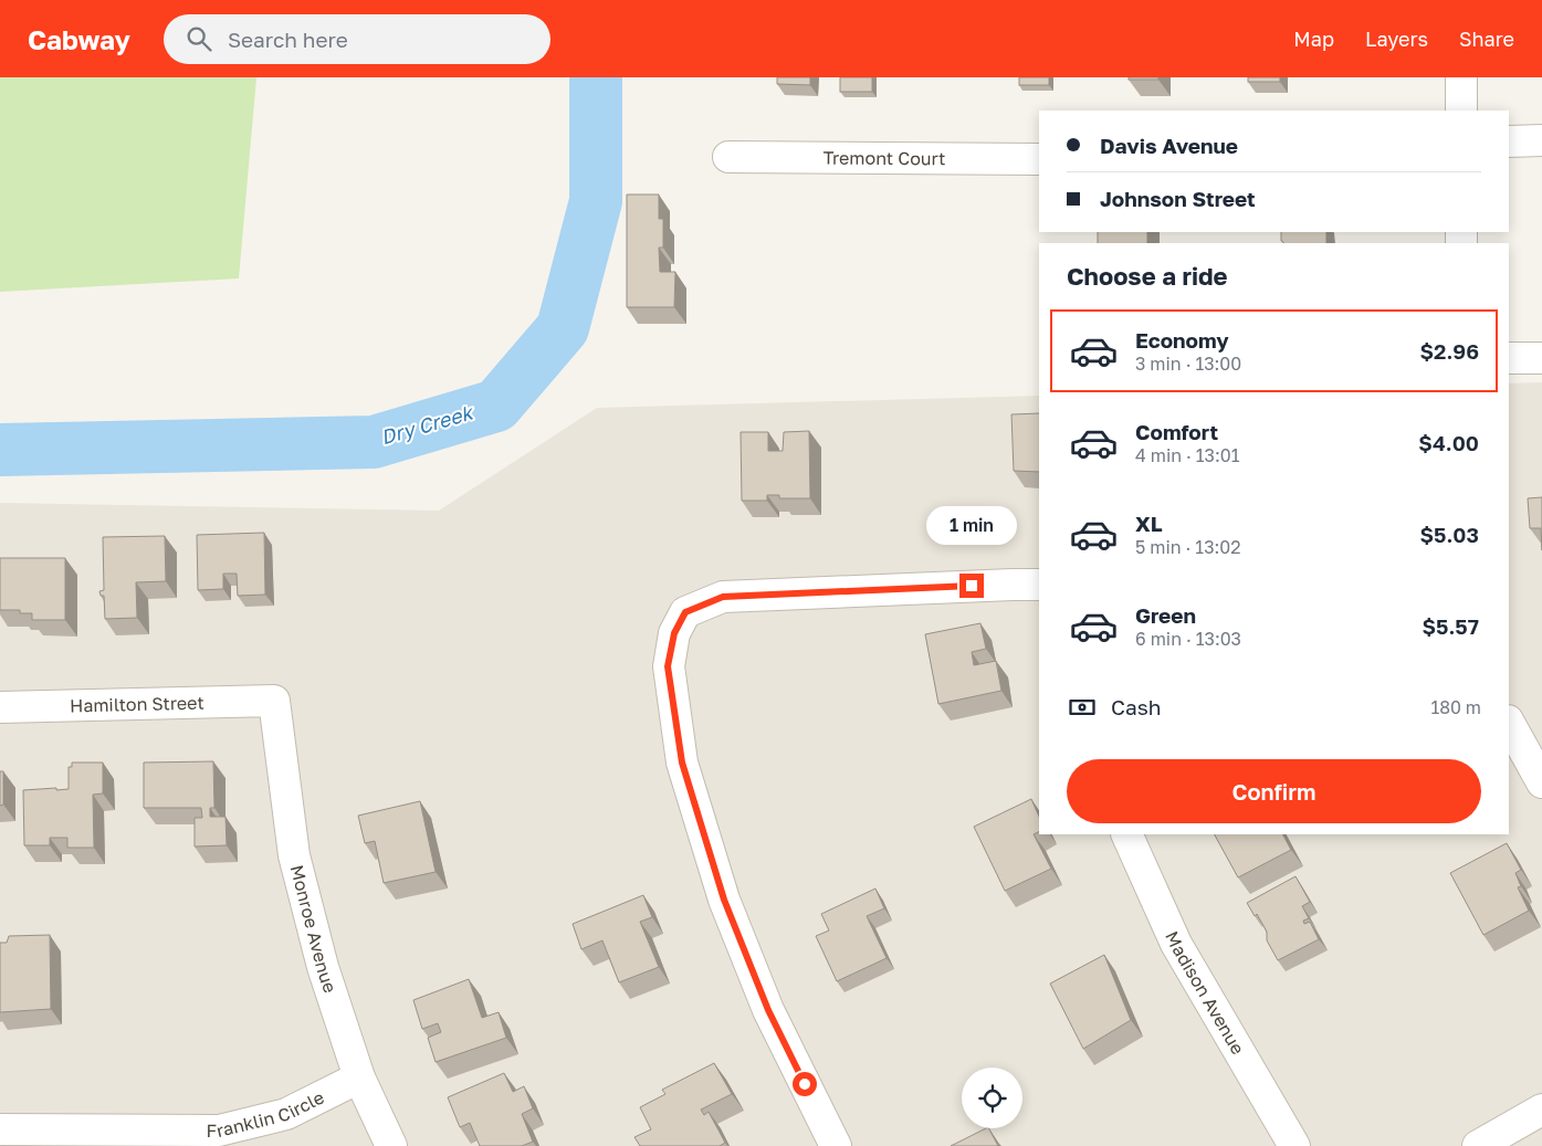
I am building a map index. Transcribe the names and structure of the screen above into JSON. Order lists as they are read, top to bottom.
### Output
{
  "streets": {
    "street": [
      "Tremont Court",
      "Hamilton Street",
      "Monroe Avenue",
      "Madison Avenue",
      "Franklin Circle"
    ]
  },
  "crossings": [
    ["Hamilton Street", "Monroe Avenue"],
    ["Monroe Avenue", "Franklin Circle"]
  ],
  "water": ["Dry Creek"],
  "page": {
    "header": "Cabway",
    "search": "Search here",
    "nav": ["Map", "Layers", "Share"],
    "banner": ["Davis Avenue", "Johnson Street"],
    "heading": "Choose a ride",
    "list": [
      {
        "name": "Economy",
        "note": "3 min · 13:00",
        "value": "$2.96"
      },
      {
        "name": "Comfort",
        "note": "4 min · 13:01",
        "value": "$4.00"
      },
      {
        "name": "XL",
        "note": "5 min · 13:02",
        "value": "$5.03"
      },
      {
        "name": "Green",
        "note": "6 min · 13:03",
        "value": "$5.57"
      }
    ],
    "bubble": "1 min",
    "pay": ["Cash", "180 m"],
    "buttons": "Confirm"
  }
}
